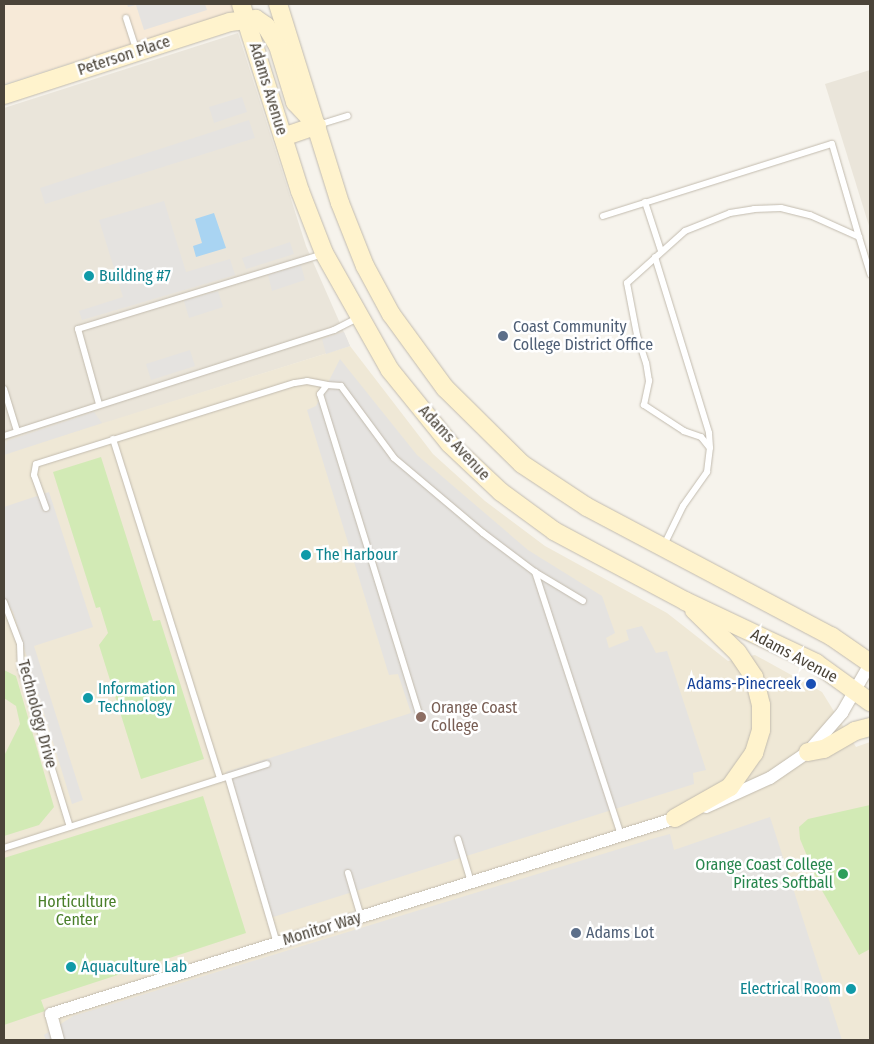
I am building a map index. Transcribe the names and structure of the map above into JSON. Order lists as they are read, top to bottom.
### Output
{
  "streets": {
    "main road": ["Peterson Place", "Adams Avenue"],
    "street": ["Monitor Way"],
    "lane": ["Technology Drive"]
  },
  "crossings": [
    ["Peterson Place", "Adams Avenue"],
    ["Adams Avenue", "Monitor Way"]
  ],
  "parks": ["Horticulture Center"],
  "places": [
    "Building #7",
    "Coast Community College District Office",
    "The Harbour",
    "Adams-Pinecreek",
    "Information Technology",
    "Orange Coast College",
    "Orange Coast College Pirates Softball",
    "Adams Lot",
    "Aquaculture Lab",
    "Electrical Room"
  ]
}
